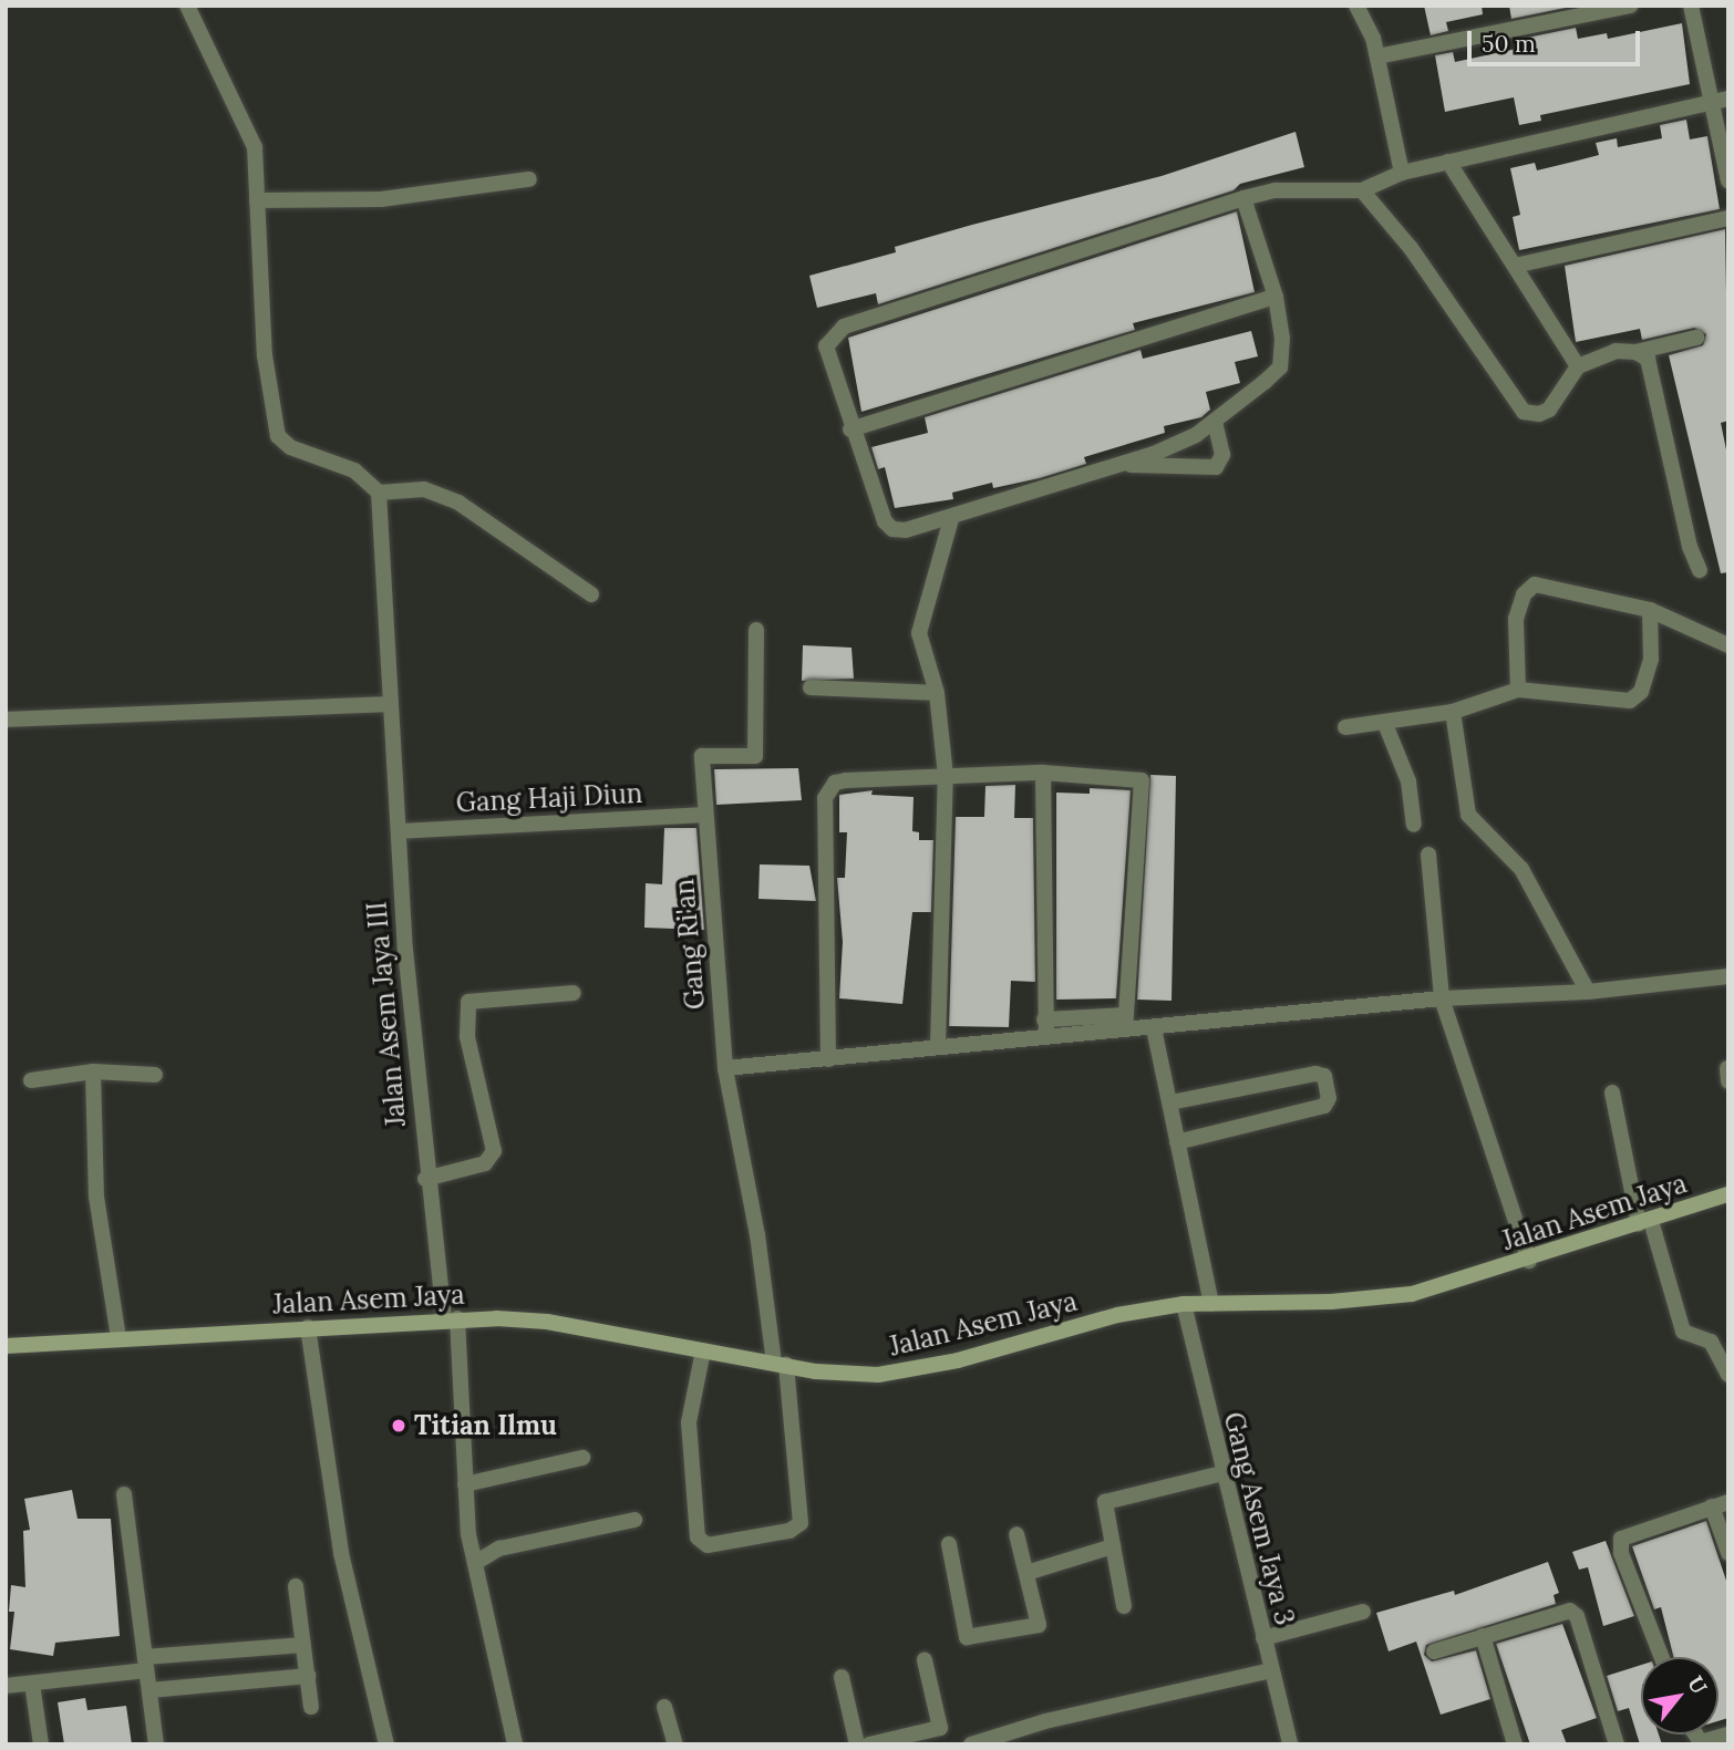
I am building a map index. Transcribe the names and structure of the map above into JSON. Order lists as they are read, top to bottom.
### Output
{
  "streets": {
    "main road": ["Jalan Asem Jaya"],
    "street": [
      "Gang Haji Diun",
      "Gang Ri'an",
      "Jalan Asem Jaya III",
      "Gang Asem Jaya 3"
    ]
  },
  "crossings": [
    ["Gang Haji Diun", "Gang Ri'an"],
    ["Gang Haji Diun", "Jalan Asem Jaya III"],
    ["Gang Ri'an", "Jalan Asem Jaya"],
    ["Jalan Asem Jaya III", "Jalan Asem Jaya"],
    ["Jalan Asem Jaya", "Gang Asem Jaya 3"]
  ],
  "places": ["Titian Ilmu"],
  "scale_bar": "50 m",
  "north": "top right"
}
